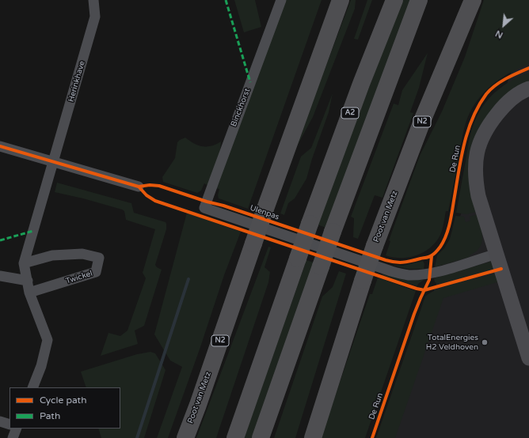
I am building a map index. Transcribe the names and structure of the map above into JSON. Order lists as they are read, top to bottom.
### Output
{
  "streets": {
    "highway": ["A2", "N2", "Poot van Metz"],
    "street": [
      "Herinkhave",
      "Binckhorst",
      "Ulenpas",
      "Twickel"
    ],
    "cycle path": ["De Run"]
  },
  "crossings": [
    ["Binckhorst", "Ulenpas"]
  ],
  "places": ["TotalEnergies H2 Veldhoven"],
  "legend": ["Cycle path", "Path"],
  "north": "bottom left"
}
